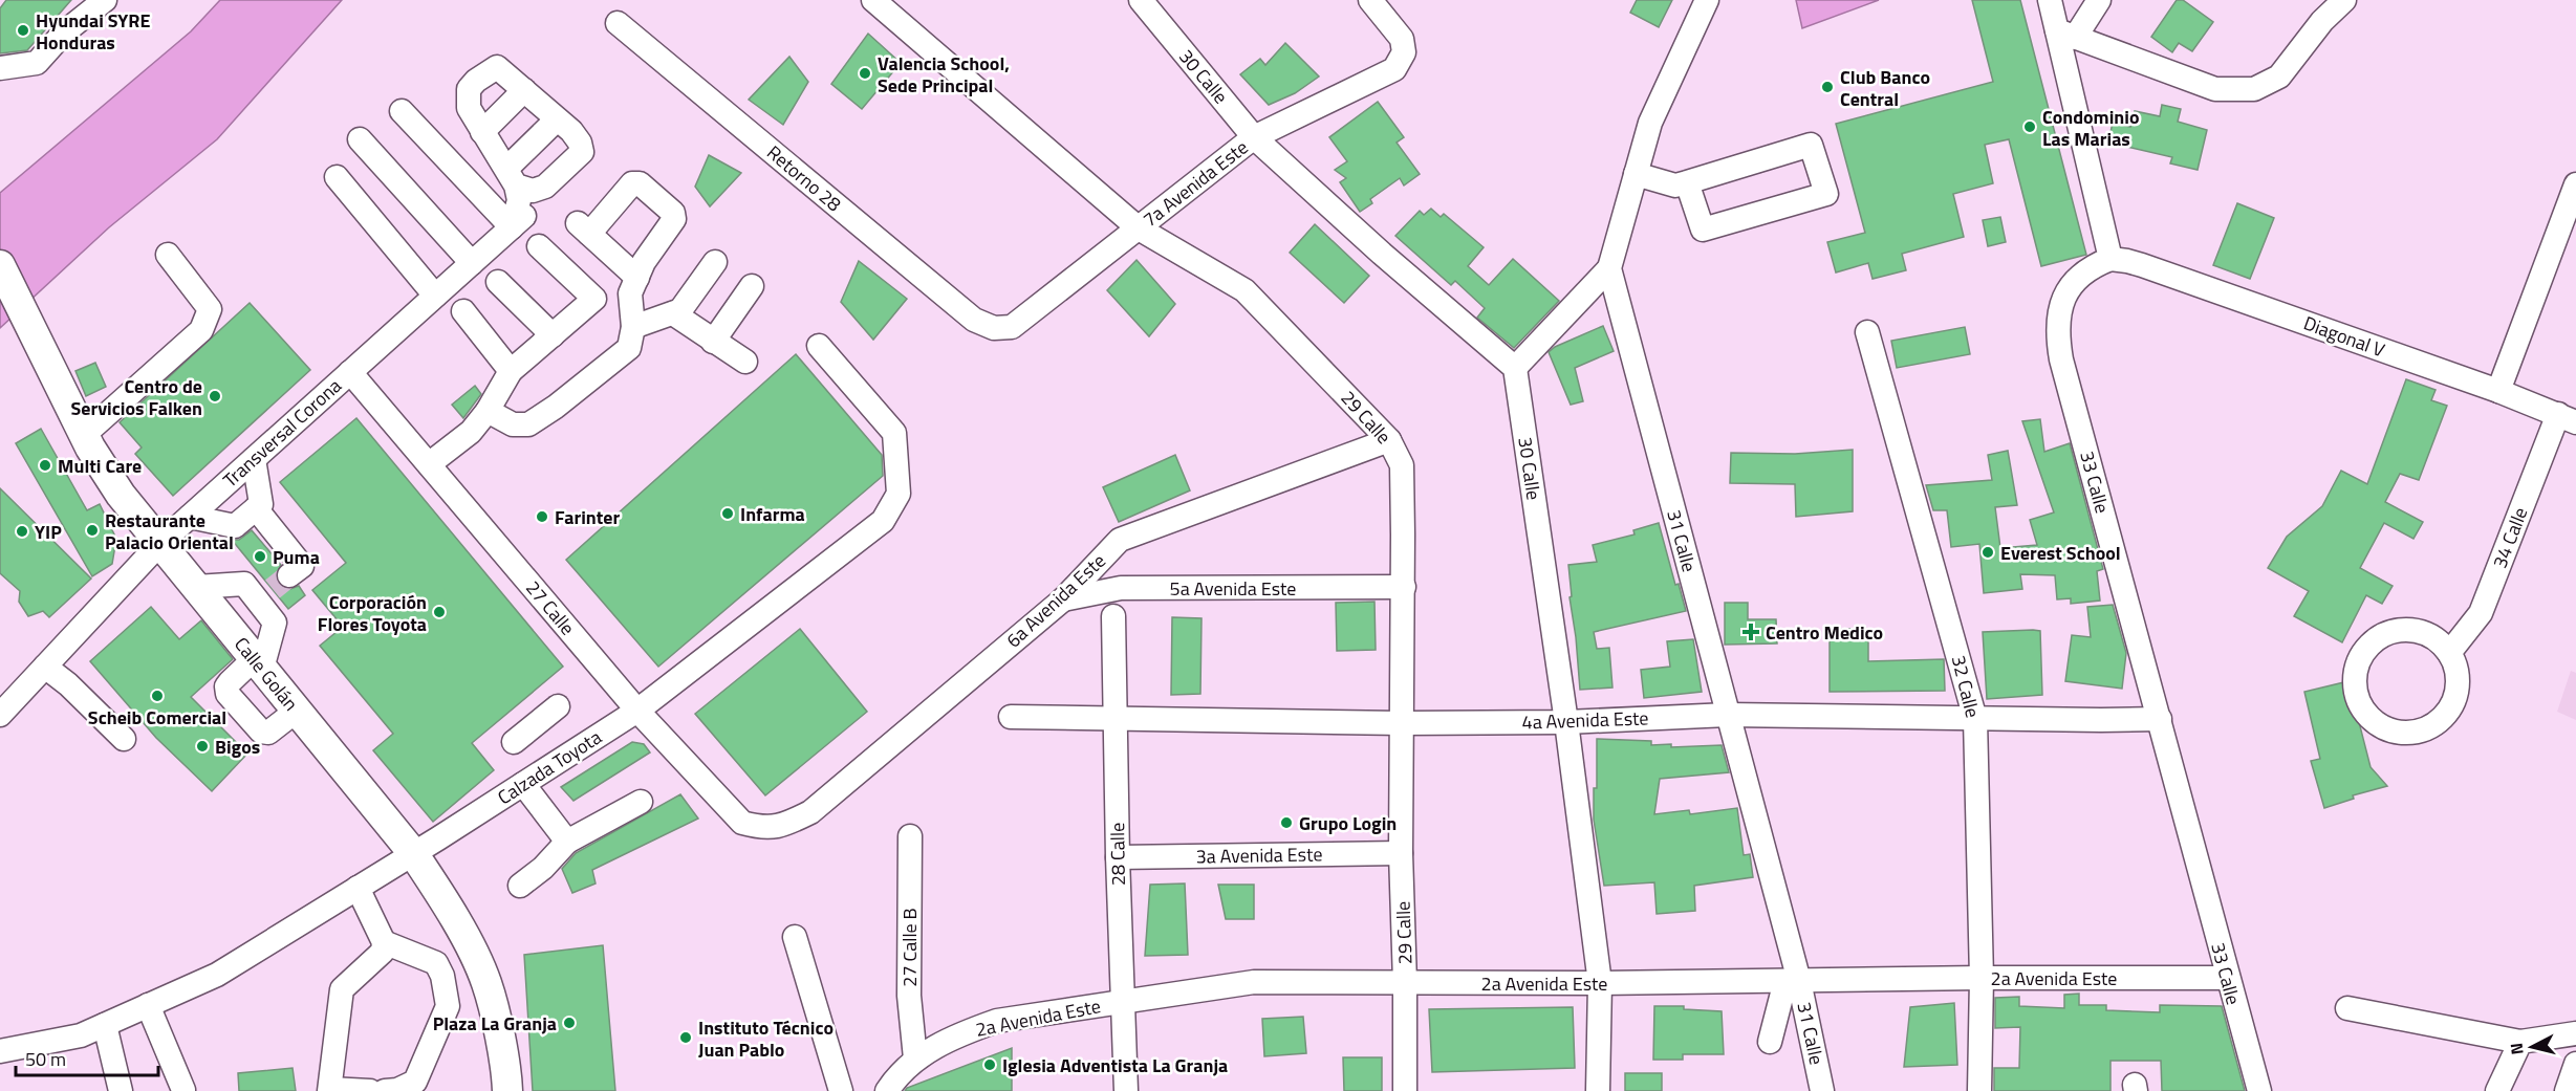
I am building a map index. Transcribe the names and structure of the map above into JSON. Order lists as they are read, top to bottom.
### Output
{
  "streets": {
    "main road": ["Calle Golán"],
    "street": [
      "30 Calle",
      "Retorno 28",
      "7a Avenida Este",
      "Diagonal V",
      "29 Calle",
      "Transversal Corona",
      "33 Calle",
      "34 Calle",
      "31 Calle",
      "5a Avenida Este",
      "6a Avenida Este",
      "27 Calle",
      "32 Calle",
      "4a Avenida Este",
      "Calzada Toyota",
      "28 Calle",
      "3a Avenida Este",
      "27 Calle B",
      "2a Avenida Este"
    ]
  },
  "crossings": [
    ["30 Calle", "7a Avenida Este"],
    ["30 Calle", "4a Avenida Este"],
    ["30 Calle", "2a Avenida Este"],
    ["Retorno 28", "7a Avenida Este"],
    ["7a Avenida Este", "29 Calle"],
    ["Diagonal V", "33 Calle"],
    ["Diagonal V", "34 Calle"],
    ["29 Calle", "5a Avenida Este"],
    ["29 Calle", "6a Avenida Este"],
    ["29 Calle", "4a Avenida Este"],
    ["29 Calle", "3a Avenida Este"],
    ["29 Calle", "2a Avenida Este"],
    ["Transversal Corona", "27 Calle"],
    ["Transversal Corona", "Calle Golán"],
    ["33 Calle", "4a Avenida Este"],
    ["33 Calle", "2a Avenida Este"],
    ["31 Calle", "4a Avenida Este"],
    ["31 Calle", "2a Avenida Este"],
    ["5a Avenida Este", "6a Avenida Este"],
    ["6a Avenida Este", "27 Calle"],
    ["27 Calle", "Calzada Toyota"],
    ["Calle Golán", "Calzada Toyota"],
    ["32 Calle", "4a Avenida Este"],
    ["32 Calle", "2a Avenida Este"],
    ["4a Avenida Este", "28 Calle"],
    ["28 Calle", "3a Avenida Este"],
    ["28 Calle", "2a Avenida Este"],
    ["27 Calle B", "2a Avenida Este"]
  ],
  "places": {
    "other": [
      "Hyundai SYRE Honduras",
      "Valencia School, Sede Principal",
      "Club Banco Central",
      "Condominio Las Marias",
      "Centro de Servicios Falken",
      "Multi Care",
      "Infarma",
      "Farinter",
      "Restaurante Palacio Oriental",
      "YIP",
      "Everest School",
      "Puma",
      "Corporación Flores Toyota",
      "Scheib Comercial",
      "Bigos",
      "Grupo Login",
      "Plaza La Granja",
      "Instituto Técnico Juan Pablo",
      "Iglesia Adventista La Granja"
    ],
    "health": ["Centro Medico"]
  },
  "scale_bar": "50 m",
  "north": "left"
}
